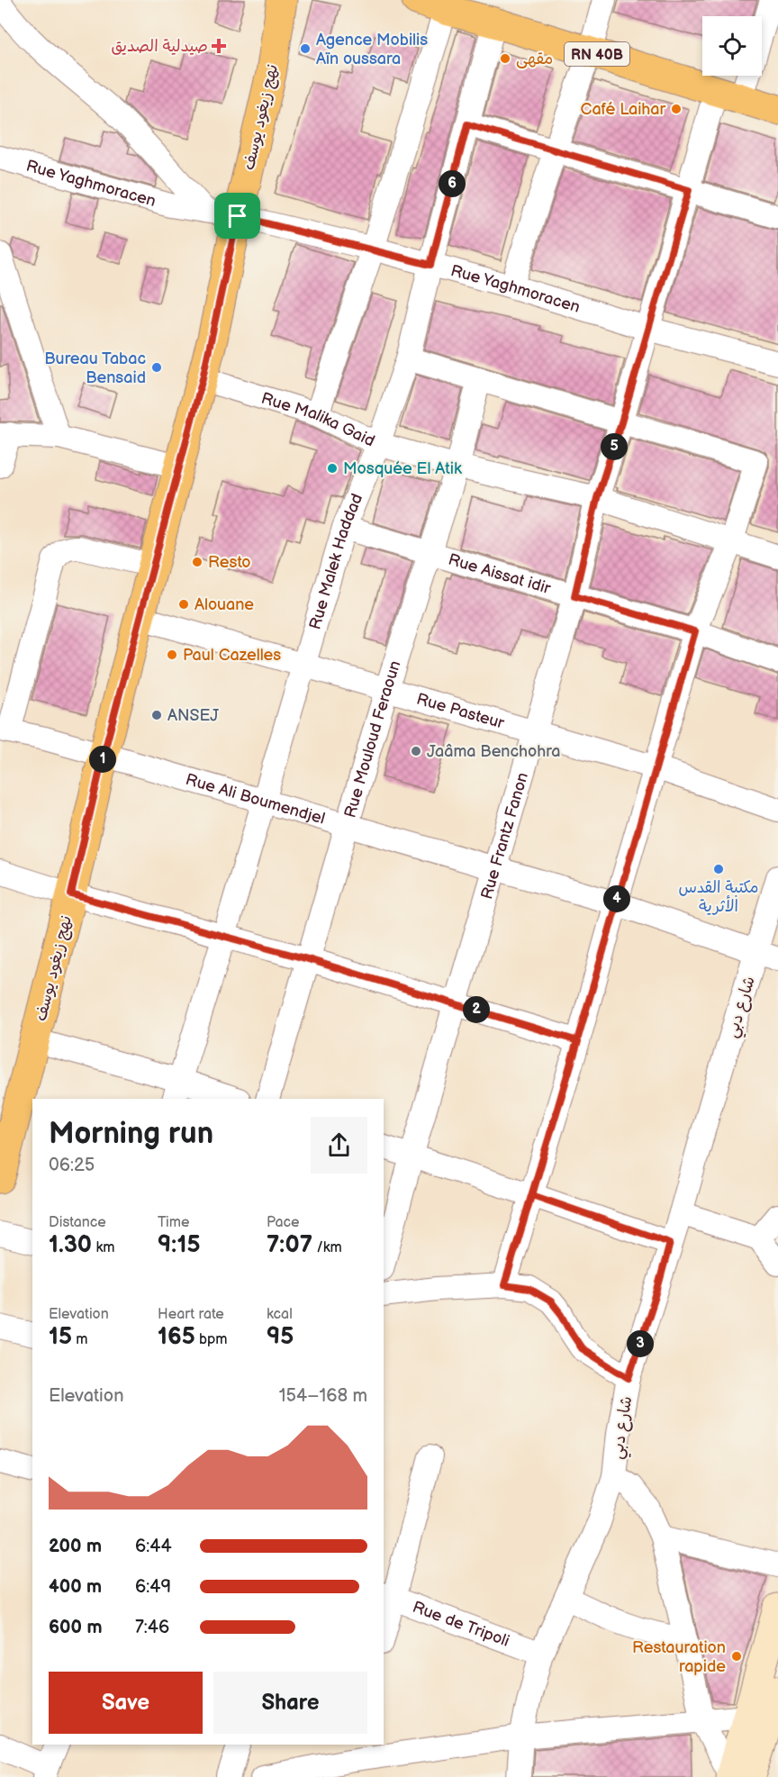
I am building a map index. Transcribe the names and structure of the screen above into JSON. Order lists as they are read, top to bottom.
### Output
{
  "streets": {
    "main road": ["RN 40B", "نهج زيغود يوسف"],
    "street": [
      "Rue Yaghmoracen",
      "Rue Malika Gaid",
      "Rue Malek Haddad",
      "Rue Aissat idir",
      "Rue Pasteur",
      "Rue Mouloud Feraoun",
      "Rue Ali Boumendjel",
      "Rue Frantz Fanon",
      "شارع دبي",
      "Rue de Tripoli"
    ]
  },
  "crossings": [
    ["RN 40B", "Rue Malek Haddad"],
    ["RN 40B", "Rue Frantz Fanon"],
    ["نهج زيغود يوسف", "Rue Yaghmoracen"],
    ["نهج زيغود يوسف", "Rue Malika Gaid"],
    ["نهج زيغود يوسف", "Rue Pasteur"],
    ["نهج زيغود يوسف", "Rue Ali Boumendjel"],
    ["Rue Yaghmoracen", "Rue Malek Haddad"],
    ["Rue Yaghmoracen", "Rue Frantz Fanon"],
    ["Rue Malika Gaid", "Rue Malek Haddad"],
    ["Rue Malika Gaid", "Rue Mouloud Feraoun"],
    ["Rue Malika Gaid", "Rue Frantz Fanon"],
    ["Rue Malek Haddad", "Rue Aissat idir"],
    ["Rue Malek Haddad", "Rue Pasteur"],
    ["Rue Malek Haddad", "Rue Ali Boumendjel"],
    ["Rue Aissat idir", "Rue Mouloud Feraoun"],
    ["Rue Aissat idir", "Rue Frantz Fanon"],
    ["Rue Pasteur", "Rue Mouloud Feraoun"],
    ["Rue Pasteur", "Rue Frantz Fanon"],
    ["Rue Mouloud Feraoun", "Rue Ali Boumendjel"],
    ["Rue Ali Boumendjel", "Rue Frantz Fanon"],
    ["Rue Ali Boumendjel", "شارع دبي"]
  ],
  "places": {
    "health": ["صيدلية الصديق"],
    "other": [
      "Agence Mobilis Aïn oussara",
      "مقهى",
      "Café Laihar",
      "Bureau Tabac Bensaid",
      "Mosquée El Atik",
      "Resto",
      "Alouane",
      "Paul Cazelles",
      "ANSEJ",
      "Jaâma Benchohra",
      "مكتبة القدس الأثرية",
      "Restauration rapide"
    ]
  },
  "page": {
    "pins": [
      "6",
      "5",
      "1",
      "4",
      "2",
      "3"
    ],
    "heading": ["Morning run", "06:25"],
    "stats": [
      ["Distance", "1.30 km"],
      ["Time", "9:15"],
      ["Pace", "7:07 /km"],
      ["Elevation", "15 m"],
      ["Heart rate", "165 bpm"],
      ["kcal", "95"]
    ],
    "chart": ["Elevation", "154–168 m"],
    "list": [
      {
        "name": "200 m",
        "note": "6:44"
      },
      {
        "name": "400 m",
        "note": "6:49"
      },
      {
        "name": "600 m",
        "note": "7:46"
      }
    ],
    "buttons": ["Save", "Share"]
  }
}
